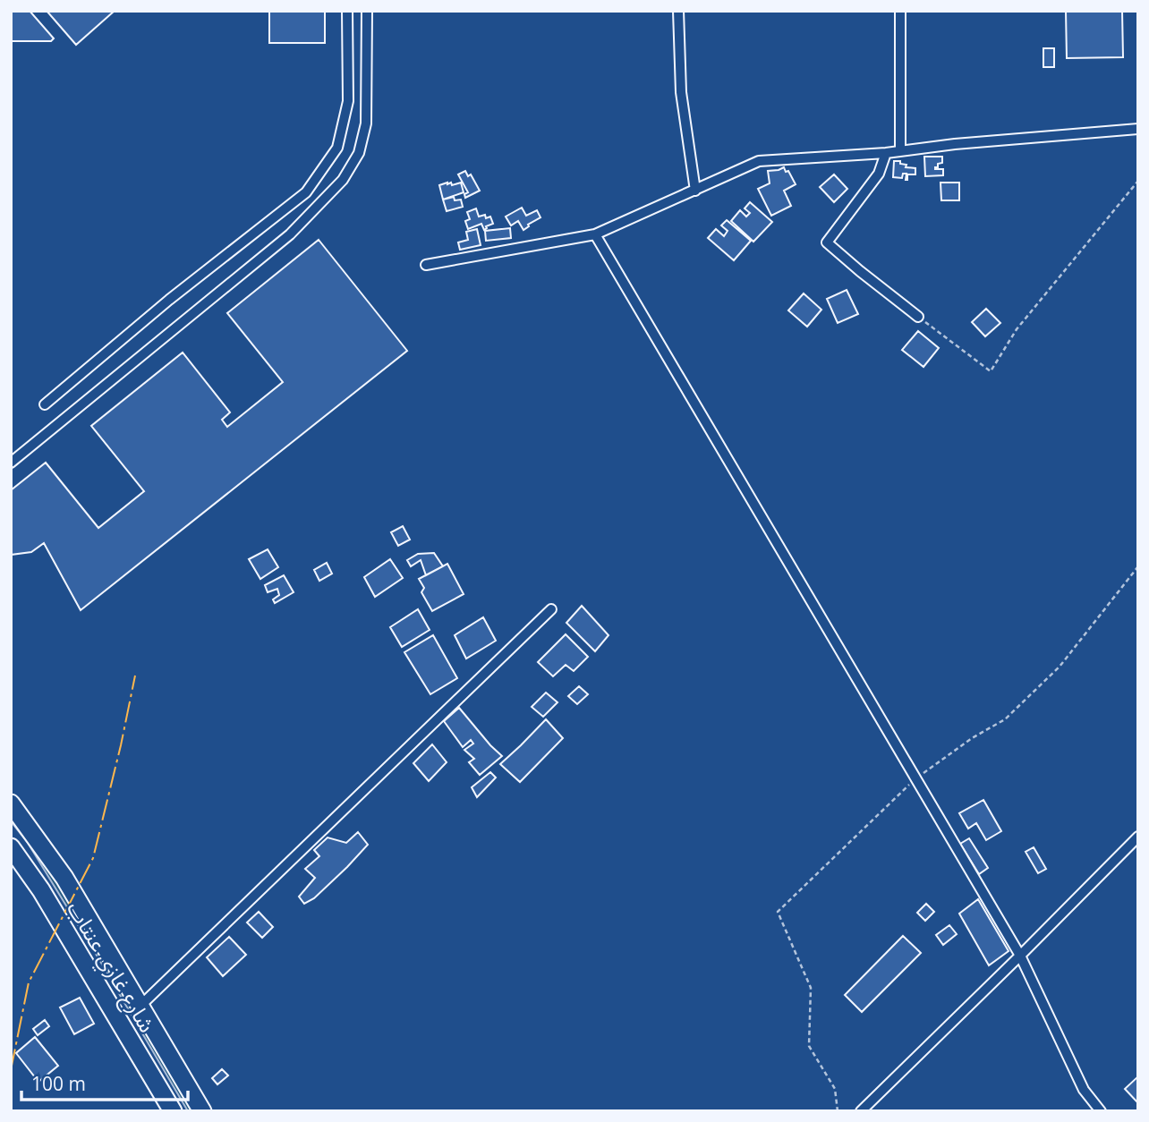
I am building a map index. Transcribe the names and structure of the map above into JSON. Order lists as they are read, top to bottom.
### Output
{
  "streets": {
    "highway": ["شارع غازي عنتاب"]
  },
  "scale_bar": "100 m"
}
